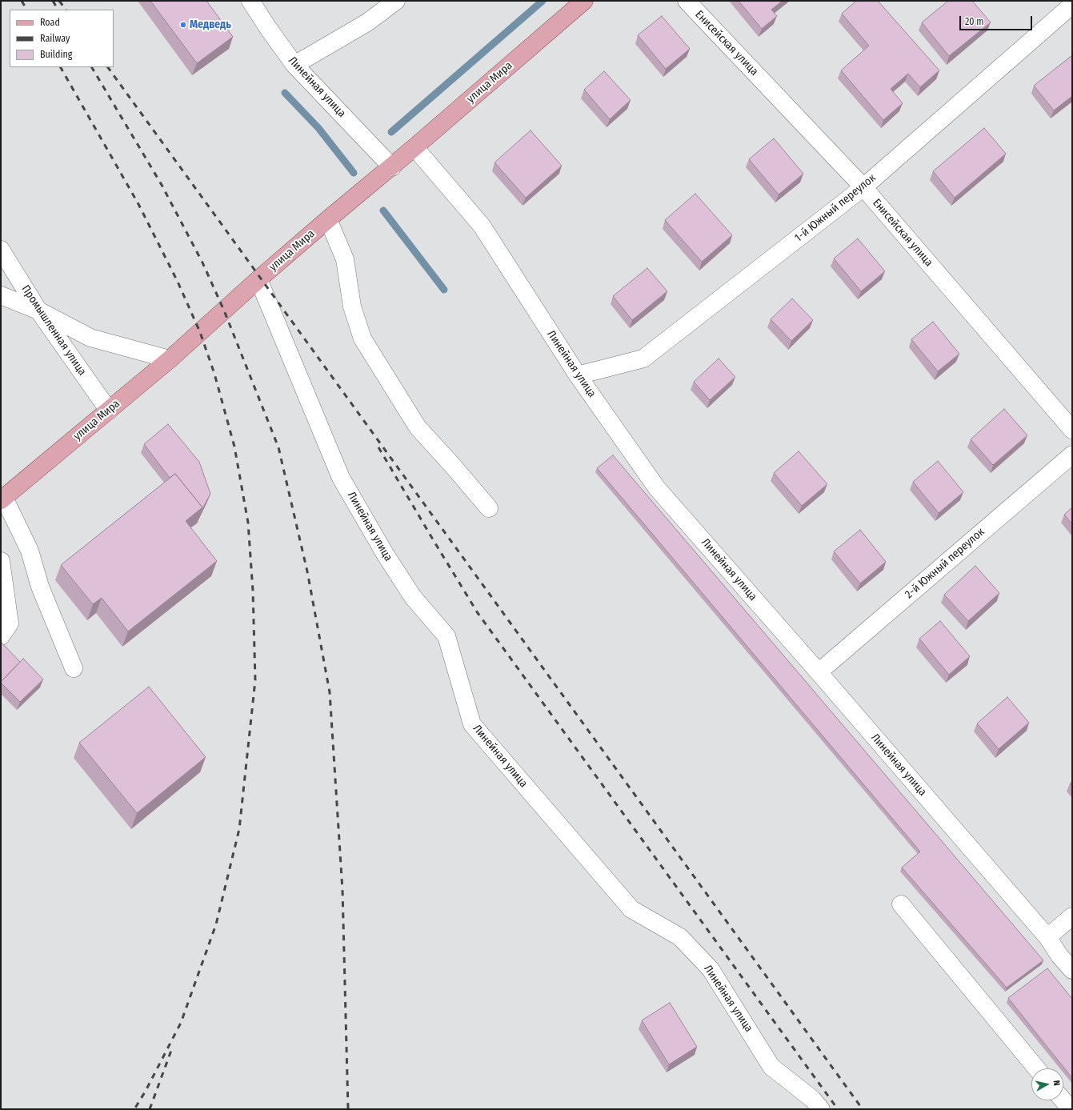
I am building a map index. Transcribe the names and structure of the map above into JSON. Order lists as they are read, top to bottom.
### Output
{
  "streets": {
    "main road": ["улица Мира"],
    "street": [
      "Енисейская улица",
      "Линейная улица",
      "1-й Южный переулок",
      "Промышленная улица",
      "2-й Южный переулок"
    ]
  },
  "crossings": [
    ["Енисейская улица", "1-й Южный переулок"],
    ["улица Мира", "Линейная улица"],
    ["улица Мира", "Промышленная улица"],
    ["Линейная улица", "1-й Южный переулок"],
    ["Линейная улица", "2-й Южный переулок"]
  ],
  "places": ["Медведь"],
  "legend": ["Road", "Railway", "Building"],
  "scale_bar": "20 m",
  "north": "right"
}
